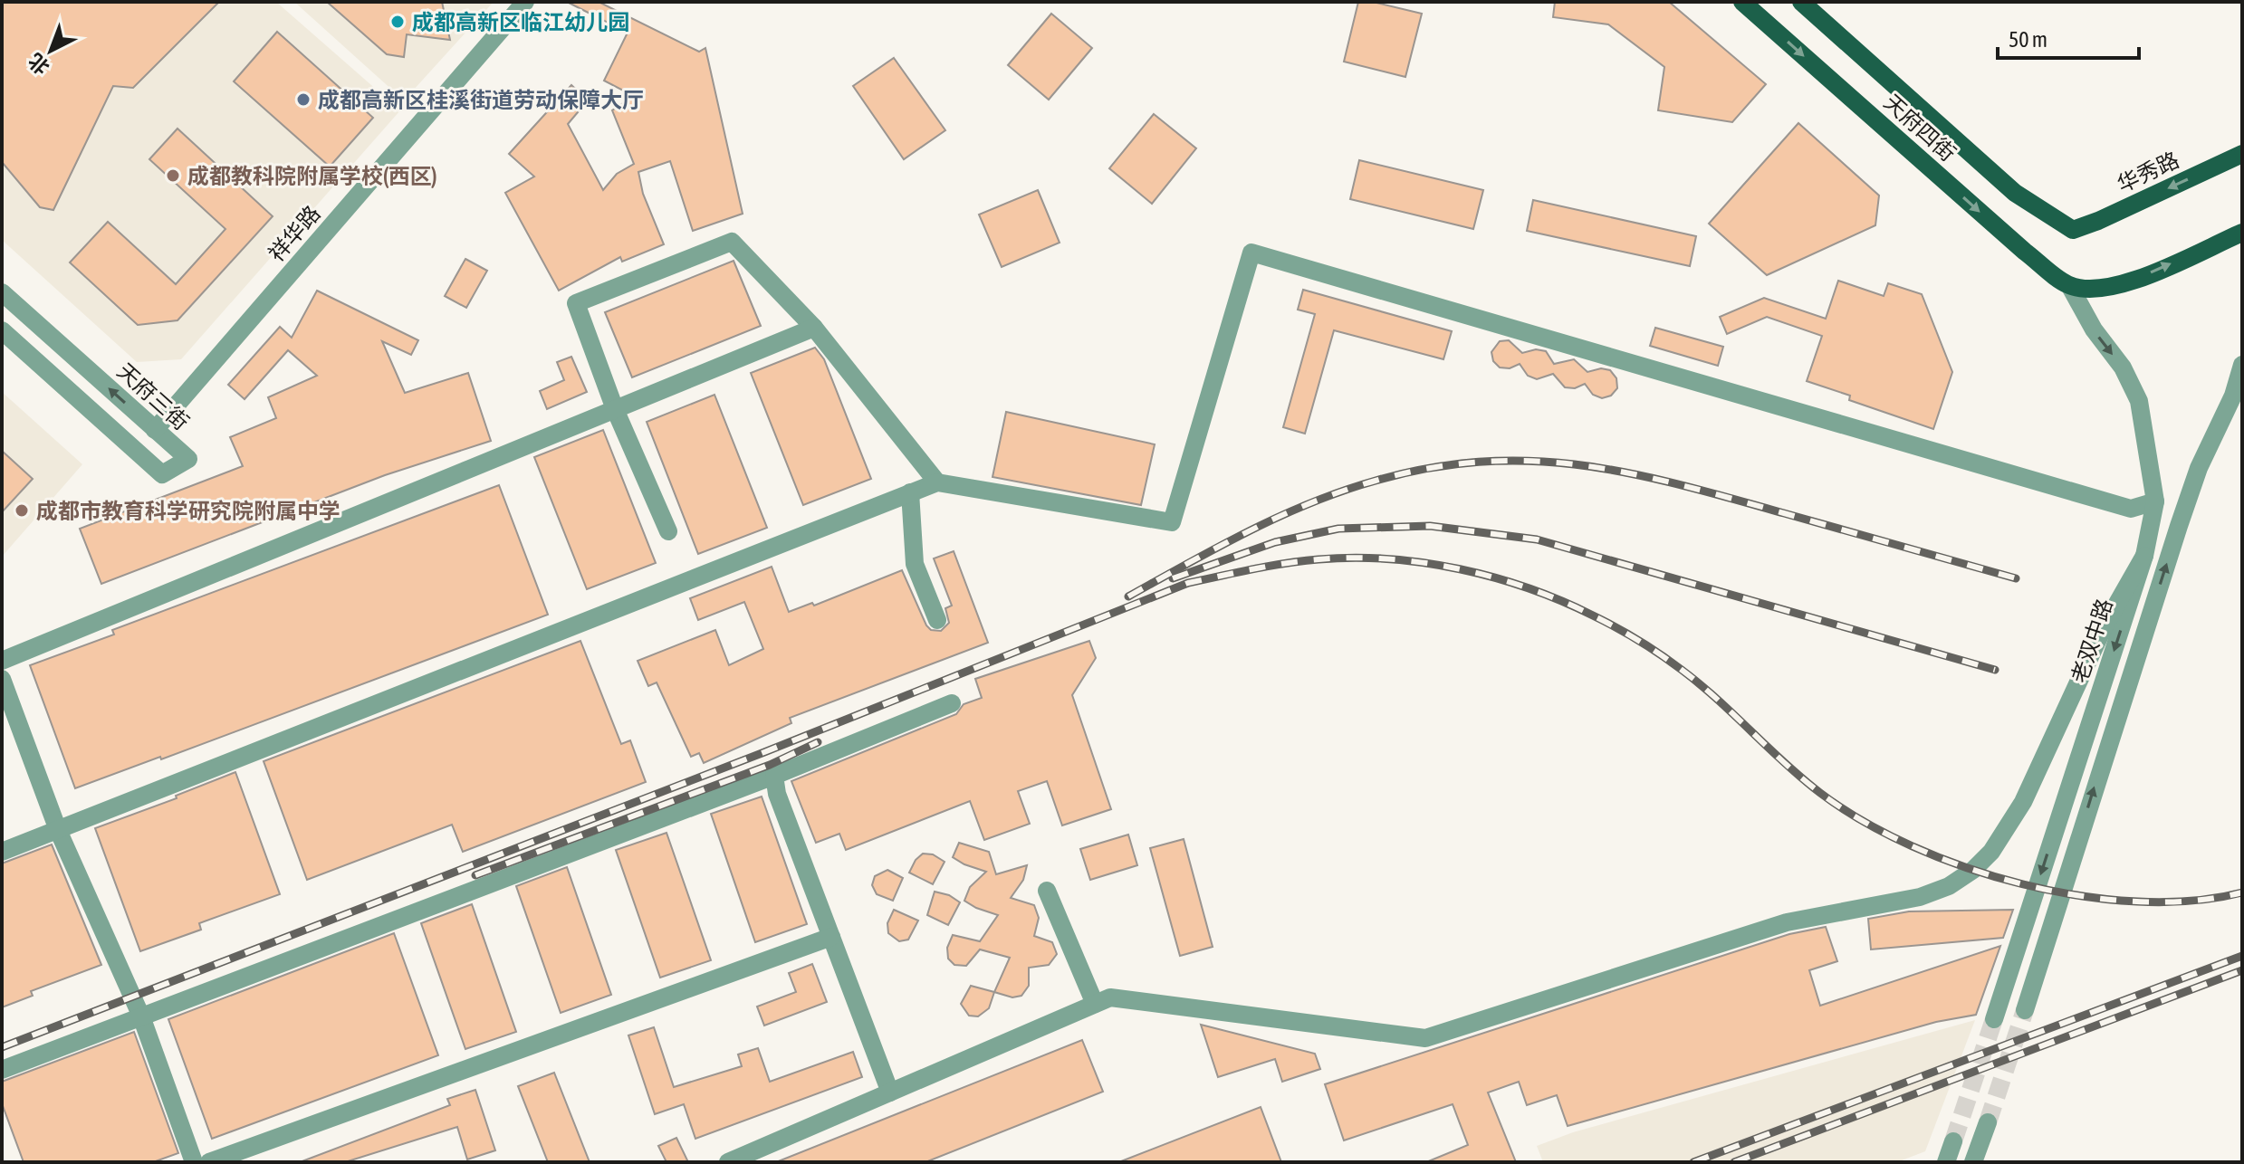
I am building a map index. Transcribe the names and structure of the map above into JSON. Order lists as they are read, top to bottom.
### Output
{
  "streets": {
    "main road": ["天府四街", "华秀路"],
    "street": ["祥华路", "天府三街", "老双中路"]
  },
  "crossings": [
    ["天府四街", "华秀路"],
    ["天府四街", "老双中路"],
    ["祥华路", "天府三街"]
  ],
  "one_way": ["天府三街"],
  "places": [
    "成都高新区临江幼儿园",
    "成都高新区桂溪街道劳动保障大厅",
    "成都教科院附属学校(西区)",
    "成都市教育科学研究院附属中学"
  ],
  "scale_bar": "50 m",
  "north": "bottom left"
}
